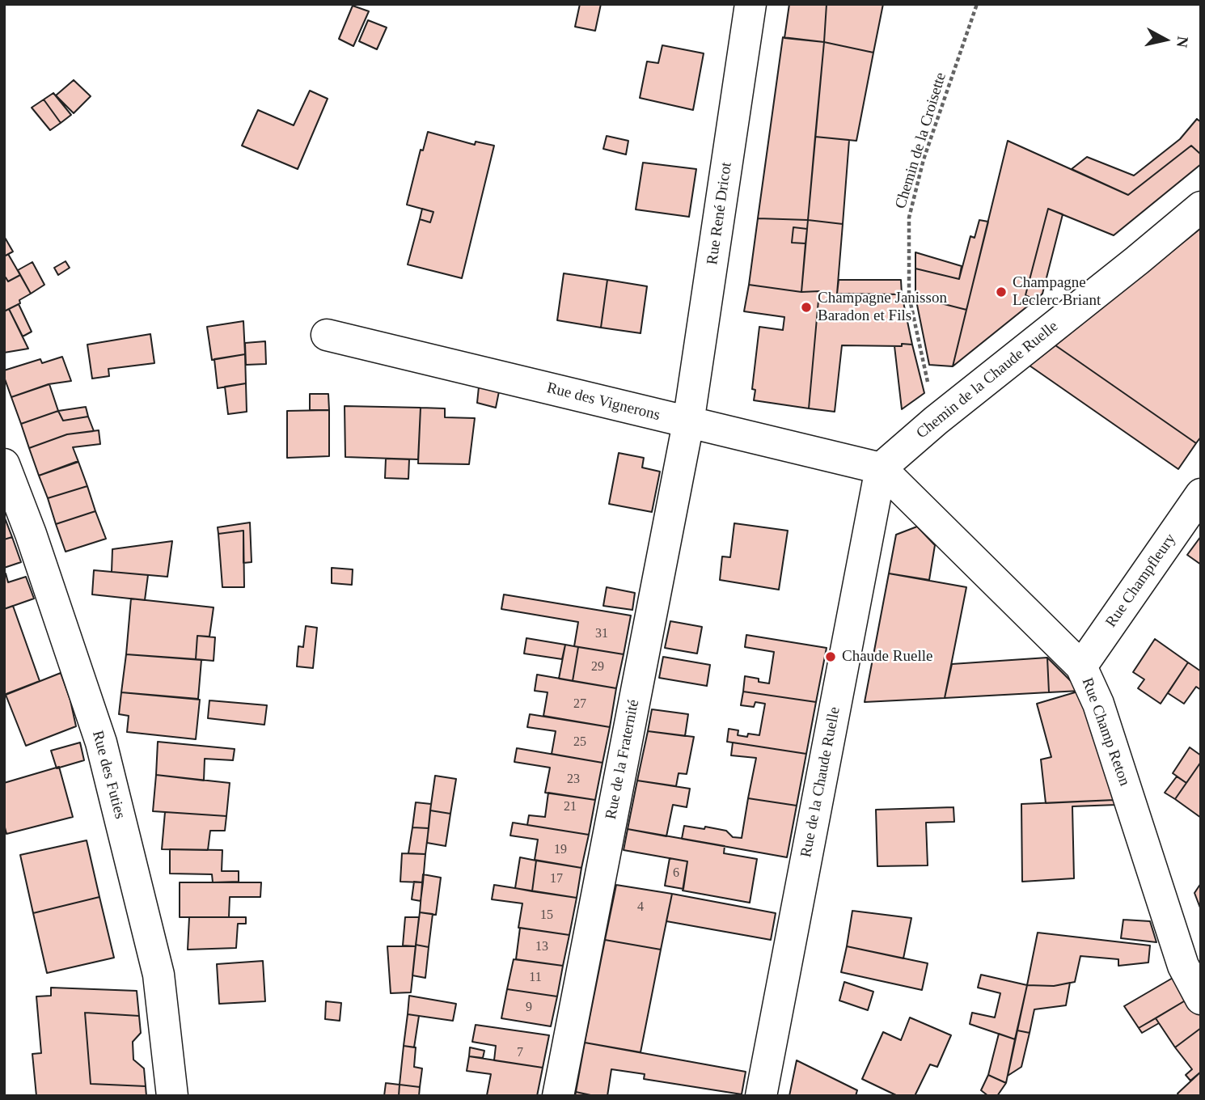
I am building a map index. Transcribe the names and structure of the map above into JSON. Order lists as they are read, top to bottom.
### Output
{
  "streets": {
    "street": [
      "Rue René Dricot",
      "Chemin de la Chaude Ruelle",
      "Rue des Vignerons",
      "Rue Champfleury",
      "Rue Champ Reton",
      "Rue de la Fraternité",
      "Rue des Futies",
      "Rue de la Chaude Ruelle"
    ],
    "path": ["Chemin de la Croisette"]
  },
  "crossings": [
    ["Chemin de la Croisette", "Chemin de la Chaude Ruelle"],
    ["Rue René Dricot", "Rue des Vignerons"],
    ["Rue René Dricot", "Rue de la Fraternité"],
    ["Chemin de la Chaude Ruelle", "Rue des Vignerons"],
    ["Chemin de la Chaude Ruelle", "Rue Champ Reton"],
    ["Chemin de la Chaude Ruelle", "Rue de la Chaude Ruelle"],
    ["Rue des Vignerons", "Rue Champ Reton"],
    ["Rue des Vignerons", "Rue de la Fraternité"],
    ["Rue des Vignerons", "Rue de la Chaude Ruelle"],
    ["Rue Champfleury", "Rue Champ Reton"],
    ["Rue Champ Reton", "Rue de la Chaude Ruelle"]
  ],
  "places": ["Champagne Leclerc Briant", "Champagne Janisson Baradon et Fils", "Chaude Ruelle"],
  "house_numbers": [
    "31",
    "29",
    "27",
    "25",
    "23",
    "21",
    "19",
    "6",
    "17",
    "4",
    "15",
    "13",
    "11",
    "9",
    "7"
  ],
  "north": "right"
}
